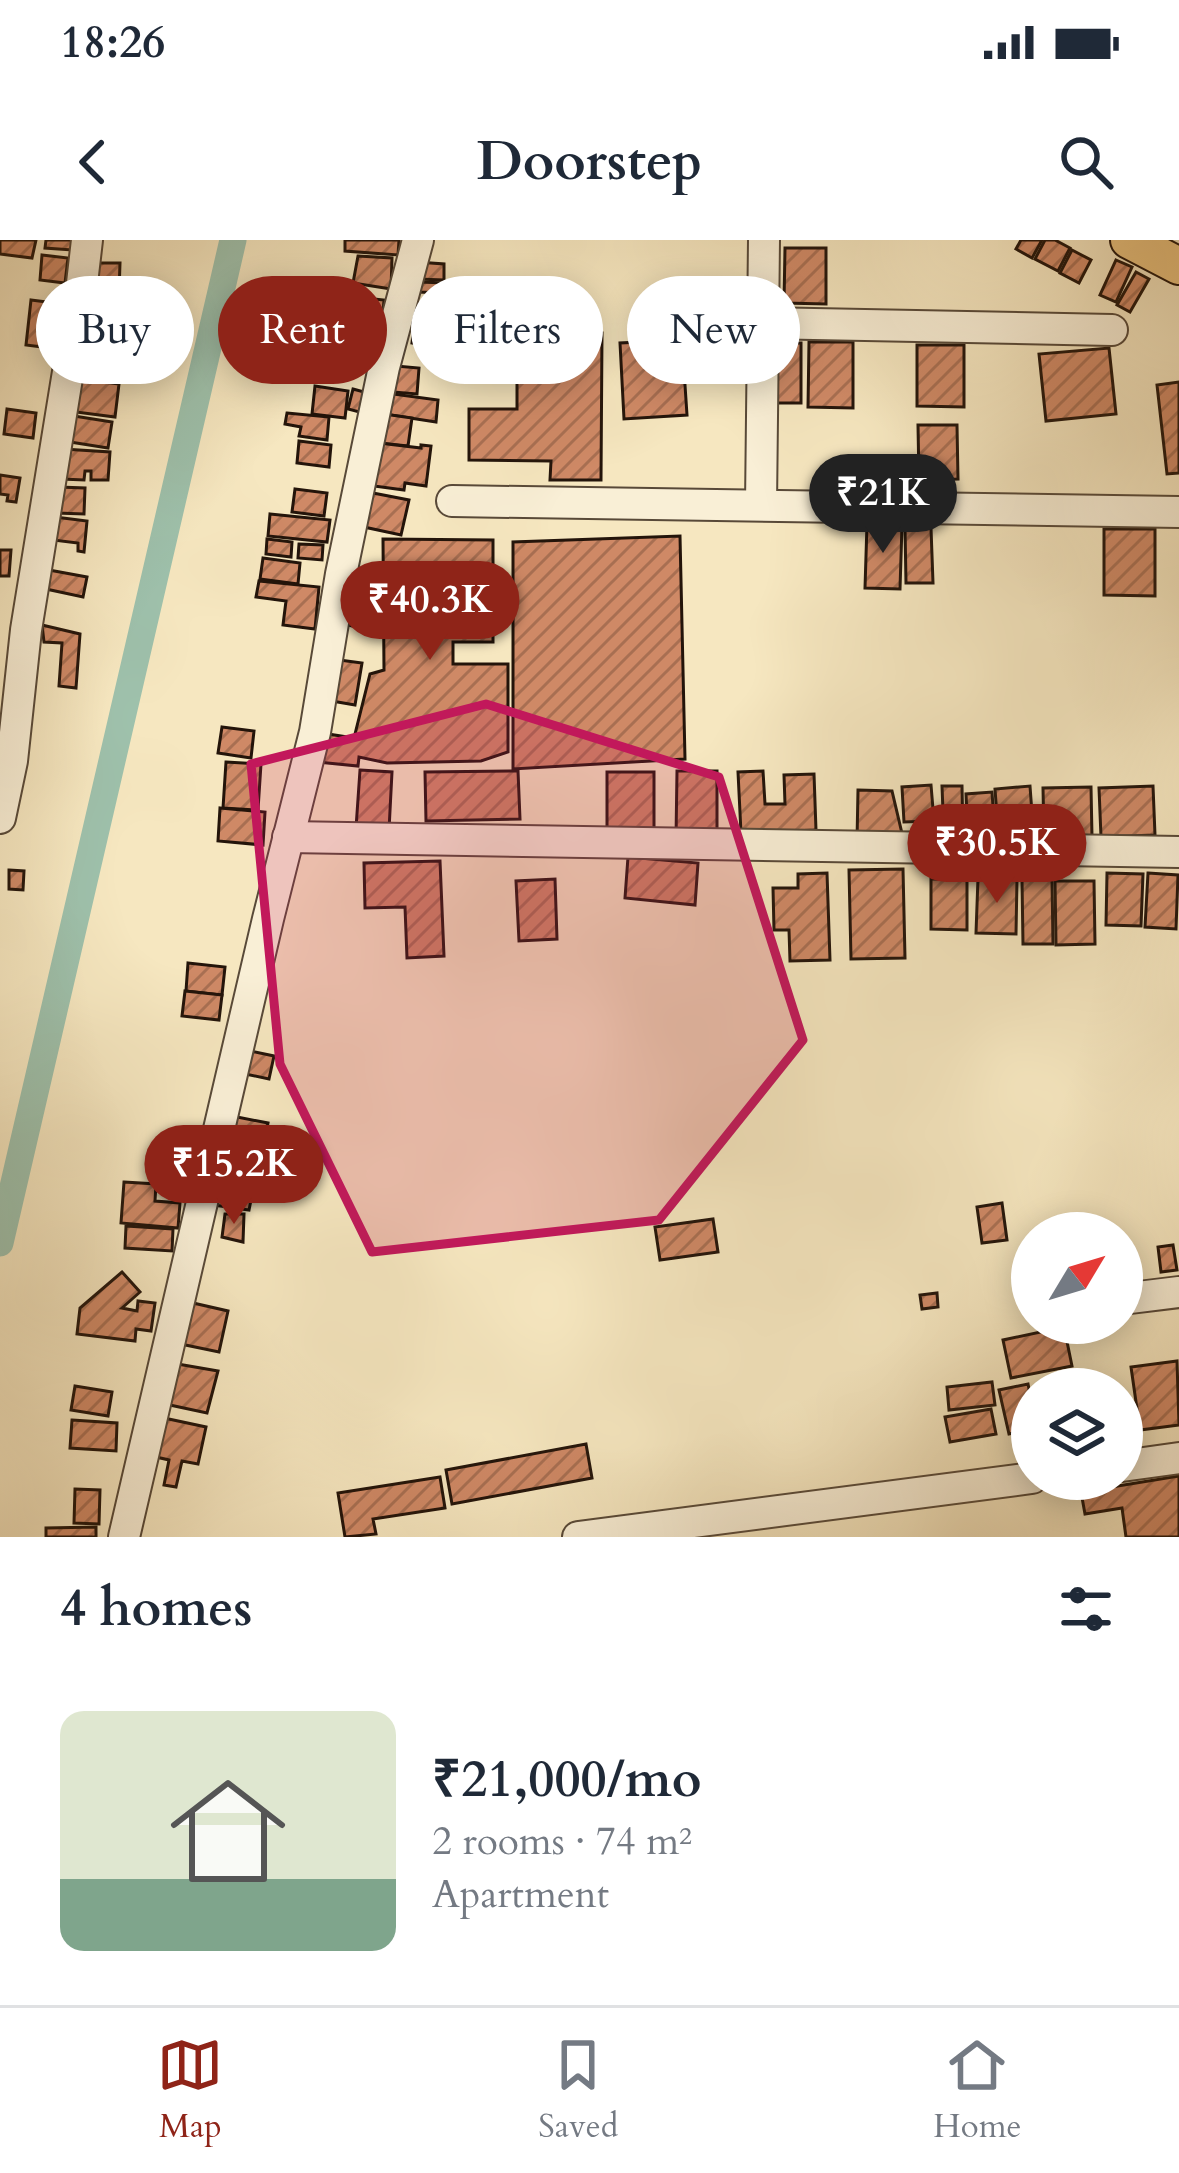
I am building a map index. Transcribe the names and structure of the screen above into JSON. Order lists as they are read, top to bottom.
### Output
{
  "north": "top right",
  "page": {
    "status": "18:26",
    "header": "Doorstep",
    "chip": [
      "Buy",
      "Rent",
      "Filters",
      "New"
    ],
    "price": [
      "₹21K",
      "₹40.3K",
      "₹30.5K",
      "₹15.2K"
    ],
    "heading": "4 homes",
    "list": [
      {
        "name": "₹21,000/mo",
        "note": "2 rooms · 74 m² · Apartment"
      }
    ],
    "tabs": ["Map", "Saved", "Home"]
  }
}
